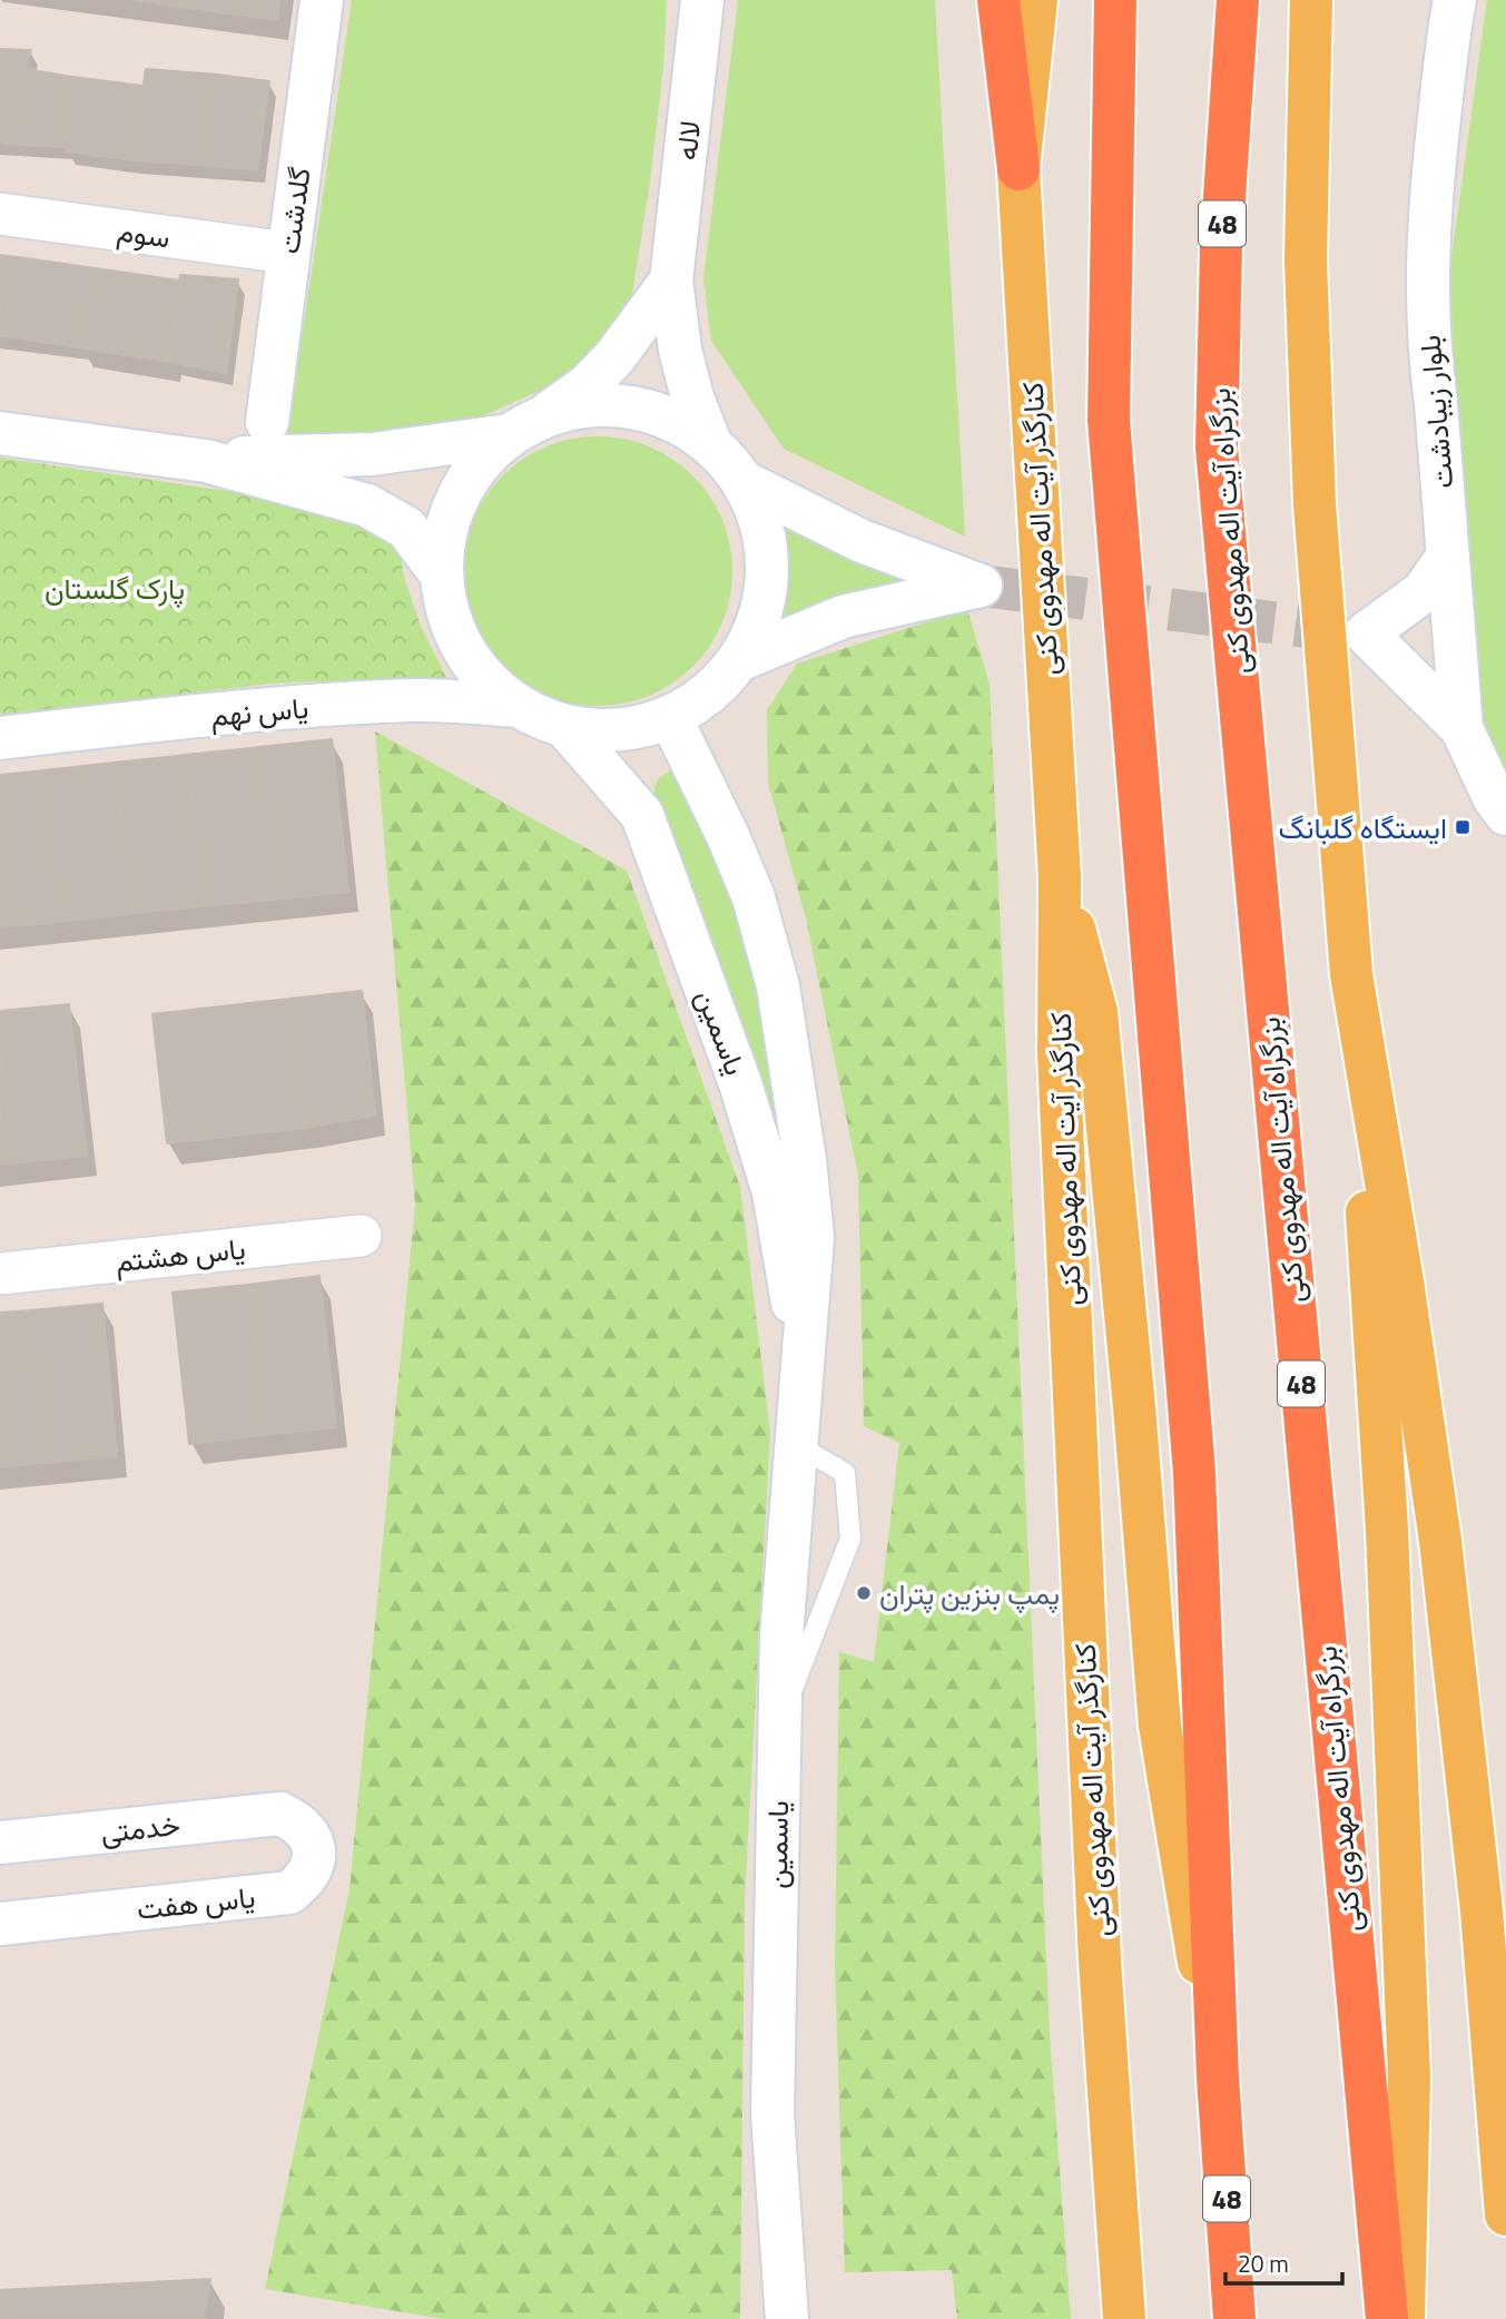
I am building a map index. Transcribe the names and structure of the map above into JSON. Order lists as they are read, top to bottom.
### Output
{
  "streets": {
    "highway": ["48", "بزرگراه آیت اله مهدوی کنی"],
    "main road": ["کنارگذر آیت اله مهدوی کنی"],
    "street": [
      "لاله",
      "گلدشت",
      "سوم",
      "بلوار زیبادشت",
      "یاس نهم",
      "یاسمین",
      "یاس هشتم",
      "خدمتی",
      "یاس هفت"
    ]
  },
  "crossings": [
    ["گلدشت", "سوم"],
    ["خدمتی", "یاس هفت"]
  ],
  "parks": ["پارک گلستان"],
  "places": {
    "transit": ["ایستگاه گلبانگ"],
    "other": ["پمپ بنزین پتران"]
  },
  "scale_bar": "20 m"
}
